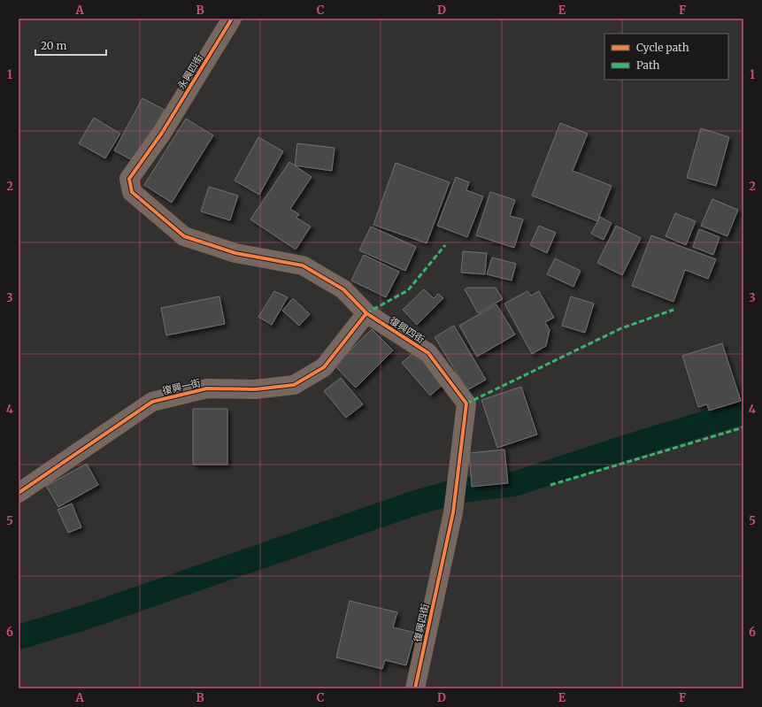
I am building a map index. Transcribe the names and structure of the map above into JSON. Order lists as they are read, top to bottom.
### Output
{
  "streets": {
    "street": ["永興四街", "復興四街", "復興一街"]
  },
  "crossings": [
    ["永興四街", "復興四街"],
    ["復興四街", "復興一街"]
  ],
  "legend": ["Cycle path", "Path"],
  "scale_bar": "20 m",
  "grid": {
    "columns": [
      "A",
      "B",
      "C",
      "D",
      "E",
      "F"
    ],
    "rows": [
      "1",
      "2",
      "3",
      "4",
      "5",
      "6"
    ]
  }
}
